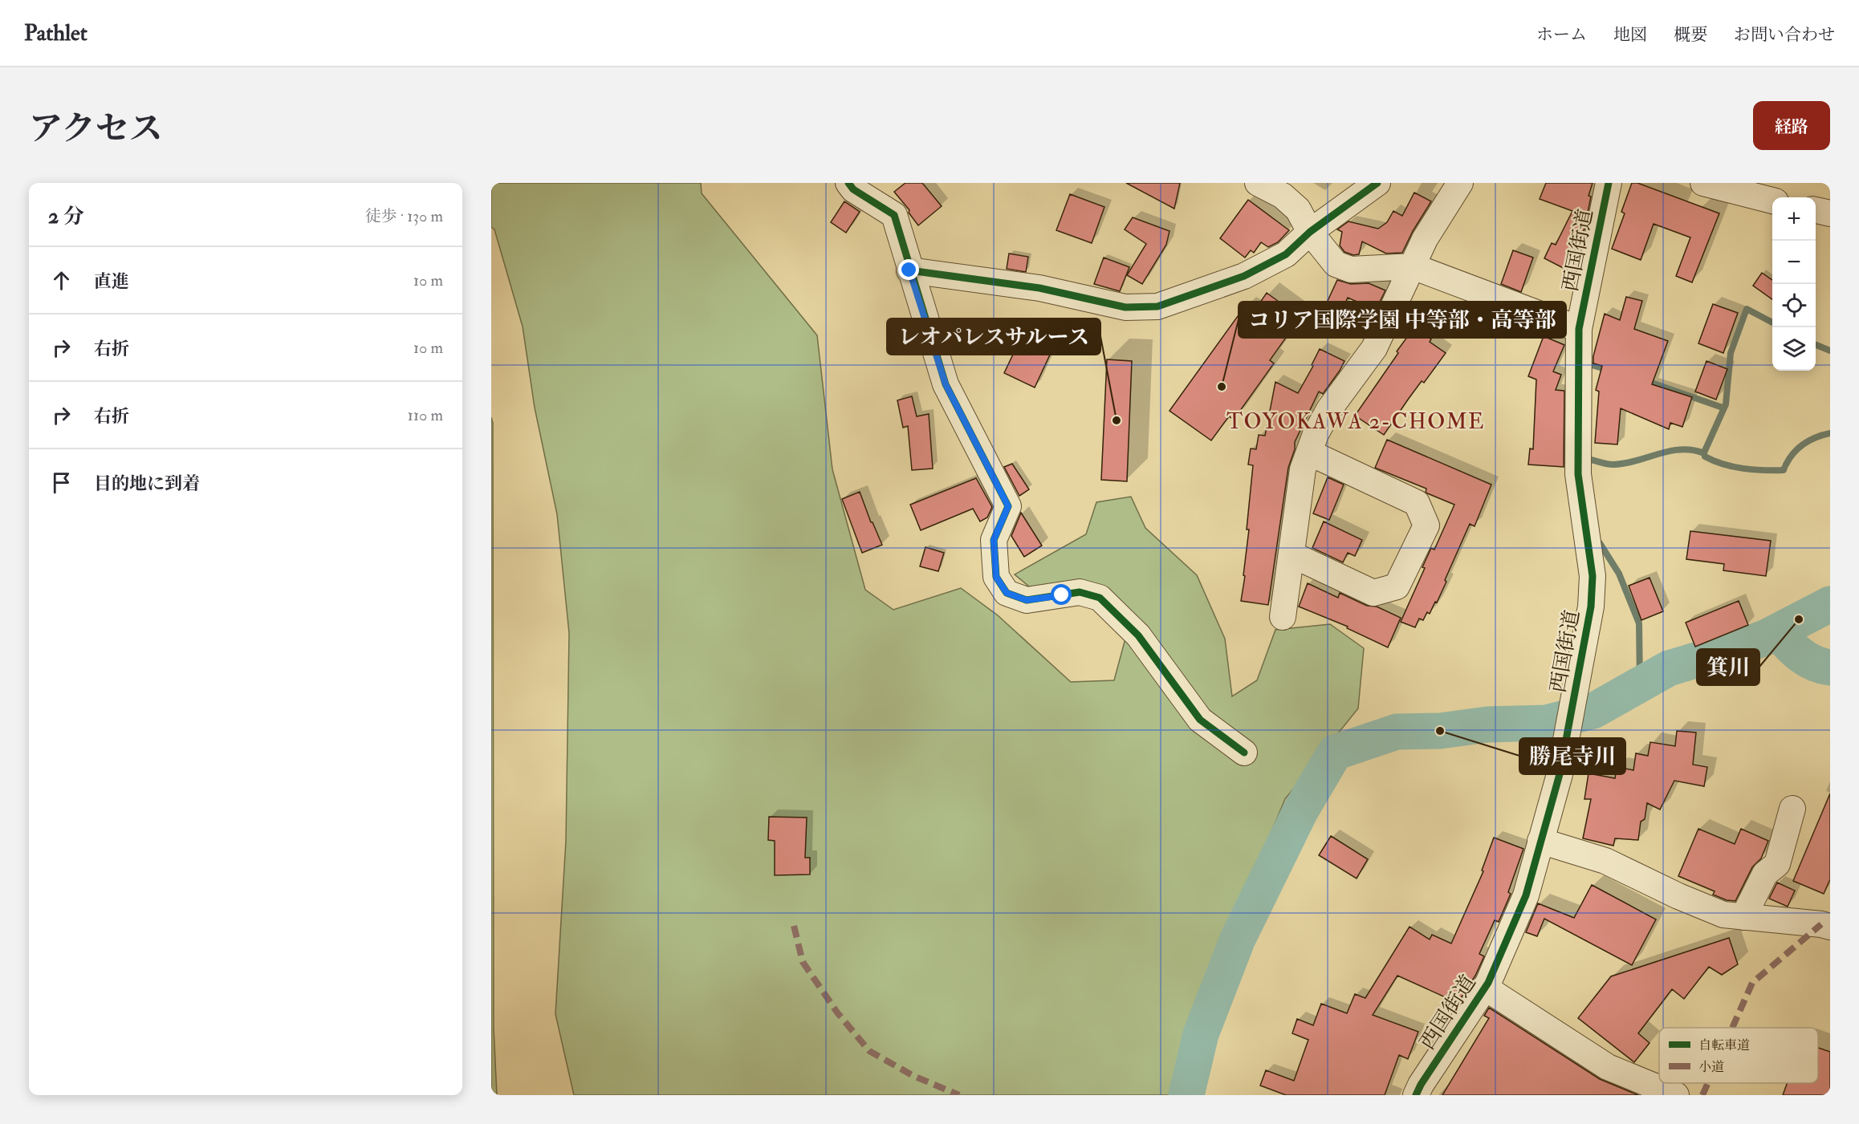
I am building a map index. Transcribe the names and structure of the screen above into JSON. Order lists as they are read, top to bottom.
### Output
{
  "streets": {
    "street": ["西国街道"]
  },
  "districts": ["TOYOKAWA 2-CHOME"],
  "places": [
    "コリア国際学園 中等部・高等部",
    "レオパレスサルース",
    "箕川",
    "勝尾寺川"
  ],
  "legend": ["自転車道", "小道"],
  "page": {
    "header": "Pathlet",
    "nav": [
      "ホーム",
      "地図",
      "概要",
      "お問い合わせ"
    ],
    "title": "アクセス",
    "buttons": "経路",
    "heading": ["2 分", "徒歩 · 130 m"],
    "map_buttons": ["+", "−"],
    "list": [
      ["直進", "10 m"],
      ["右折", "10 m"],
      ["右折", "110 m"],
      "目的地に到着"
    ]
  }
}
